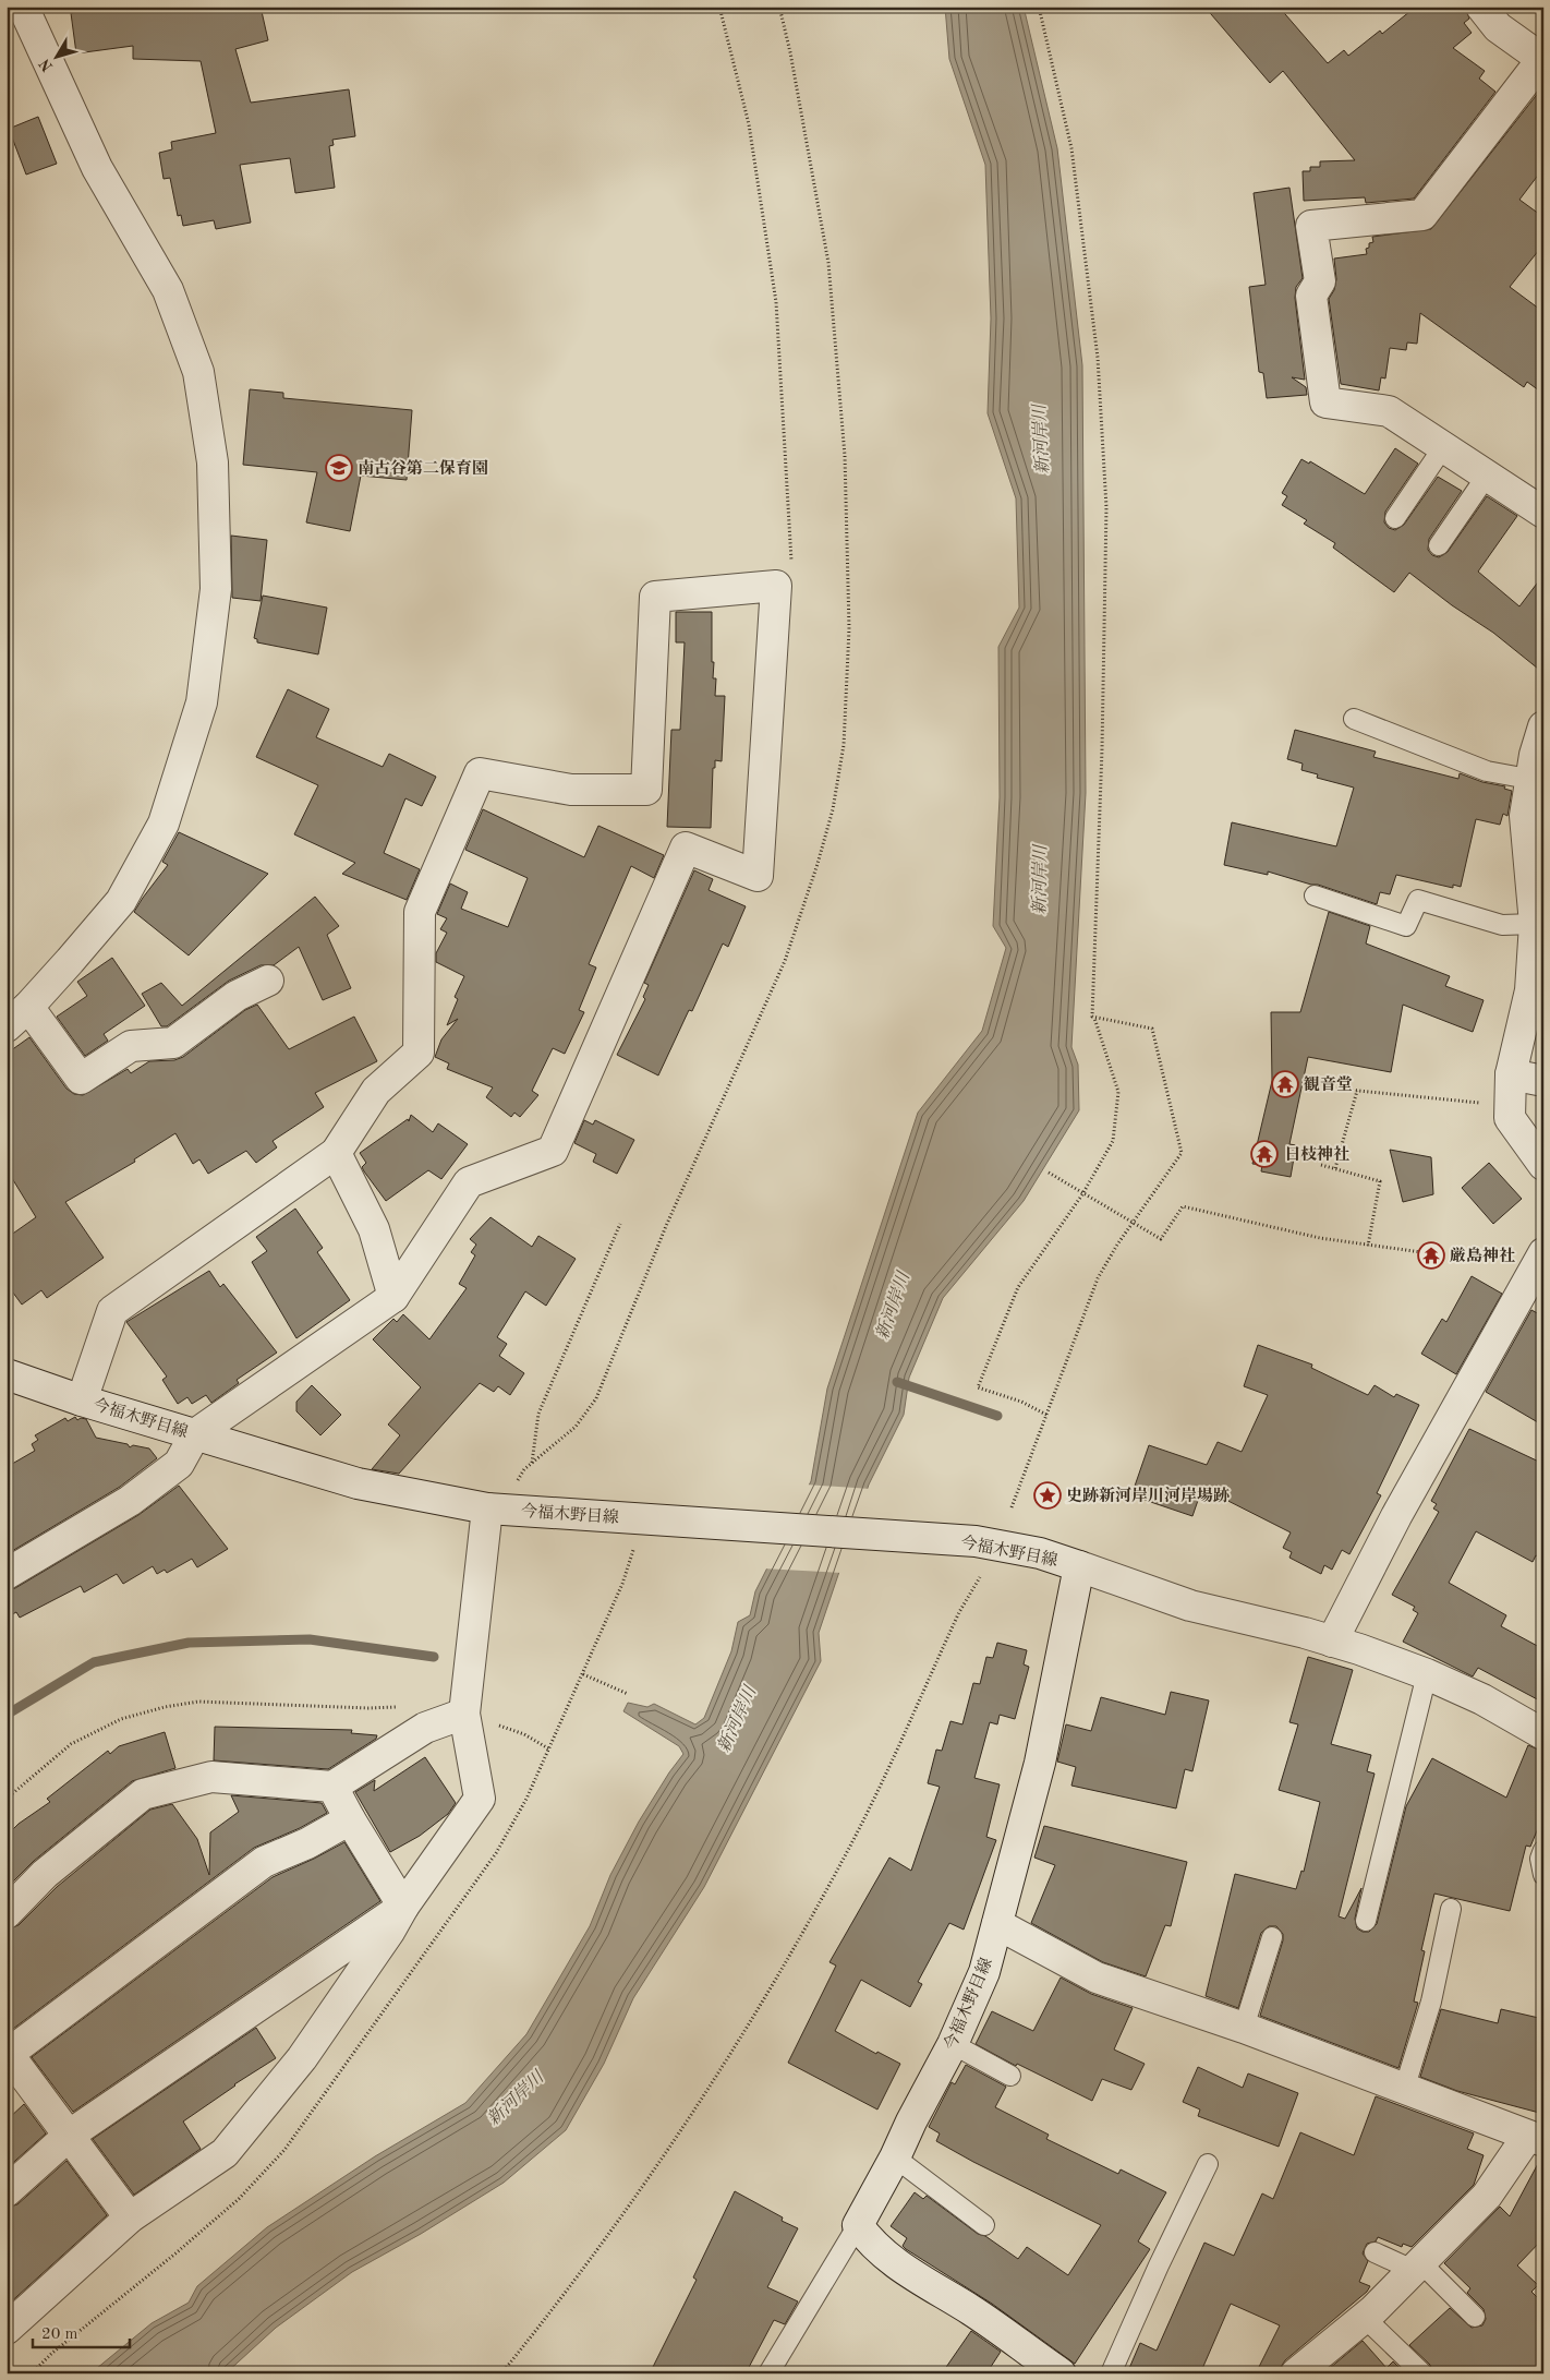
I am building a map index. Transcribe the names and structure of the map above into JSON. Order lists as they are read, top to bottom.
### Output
{
  "streets": {
    "street": ["今福木野目線"]
  },
  "water": ["新河岸川"],
  "places": {
    "school or university": ["南古谷第二保育園"],
    "temple": ["観音堂", "日枝神社", "厳島神社"],
    "place": ["史跡新河岸川河岸場跡"]
  },
  "scale_bar": "20 m",
  "north": "bottom left"
}
